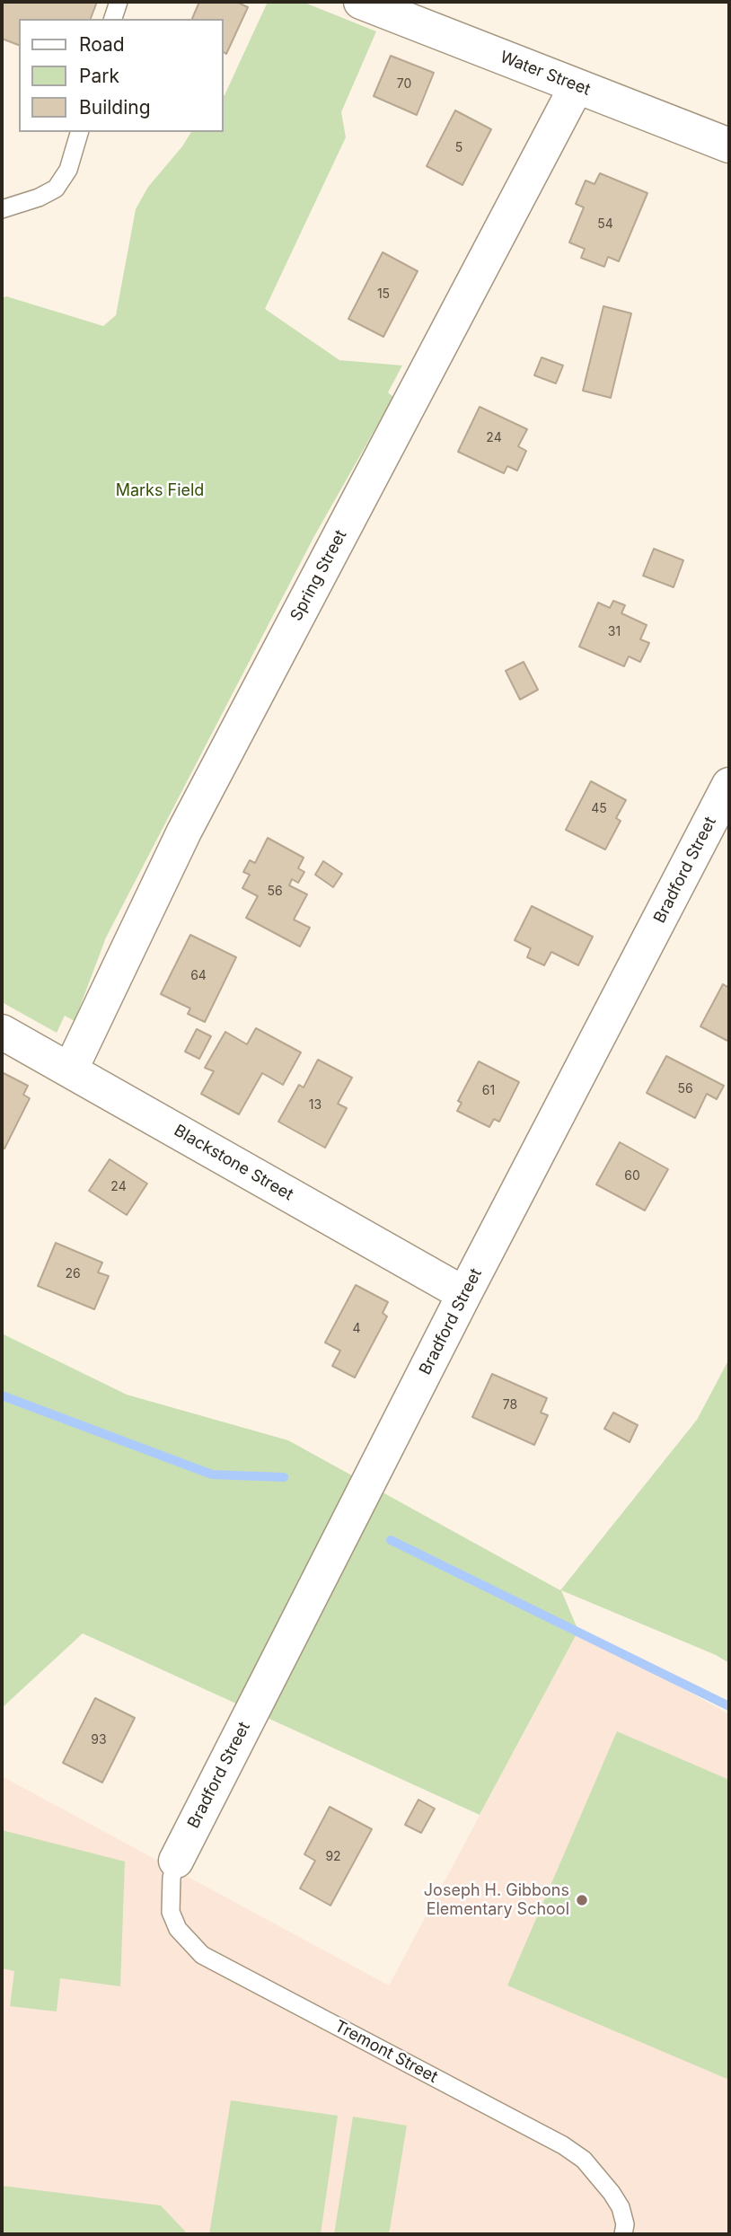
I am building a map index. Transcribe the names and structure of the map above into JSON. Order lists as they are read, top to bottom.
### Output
{
  "streets": {
    "street": [
      "Water Street",
      "Spring Street",
      "Bradford Street",
      "Blackstone Street"
    ],
    "lane": ["Tremont Street"]
  },
  "crossings": [
    ["Water Street", "Spring Street"],
    ["Spring Street", "Blackstone Street"],
    ["Bradford Street", "Blackstone Street"],
    ["Bradford Street", "Tremont Street"]
  ],
  "parks": ["Marks Field"],
  "places": ["Joseph H. Gibbons Elementary School"],
  "house_numbers": [
    "70",
    "5",
    "54",
    "15",
    "24",
    "31",
    "45",
    "56",
    "64",
    "56",
    "61",
    "13",
    "60",
    "24",
    "26",
    "4",
    "78",
    "93",
    "92"
  ],
  "legend": ["Road", "Park", "Building"]
}
